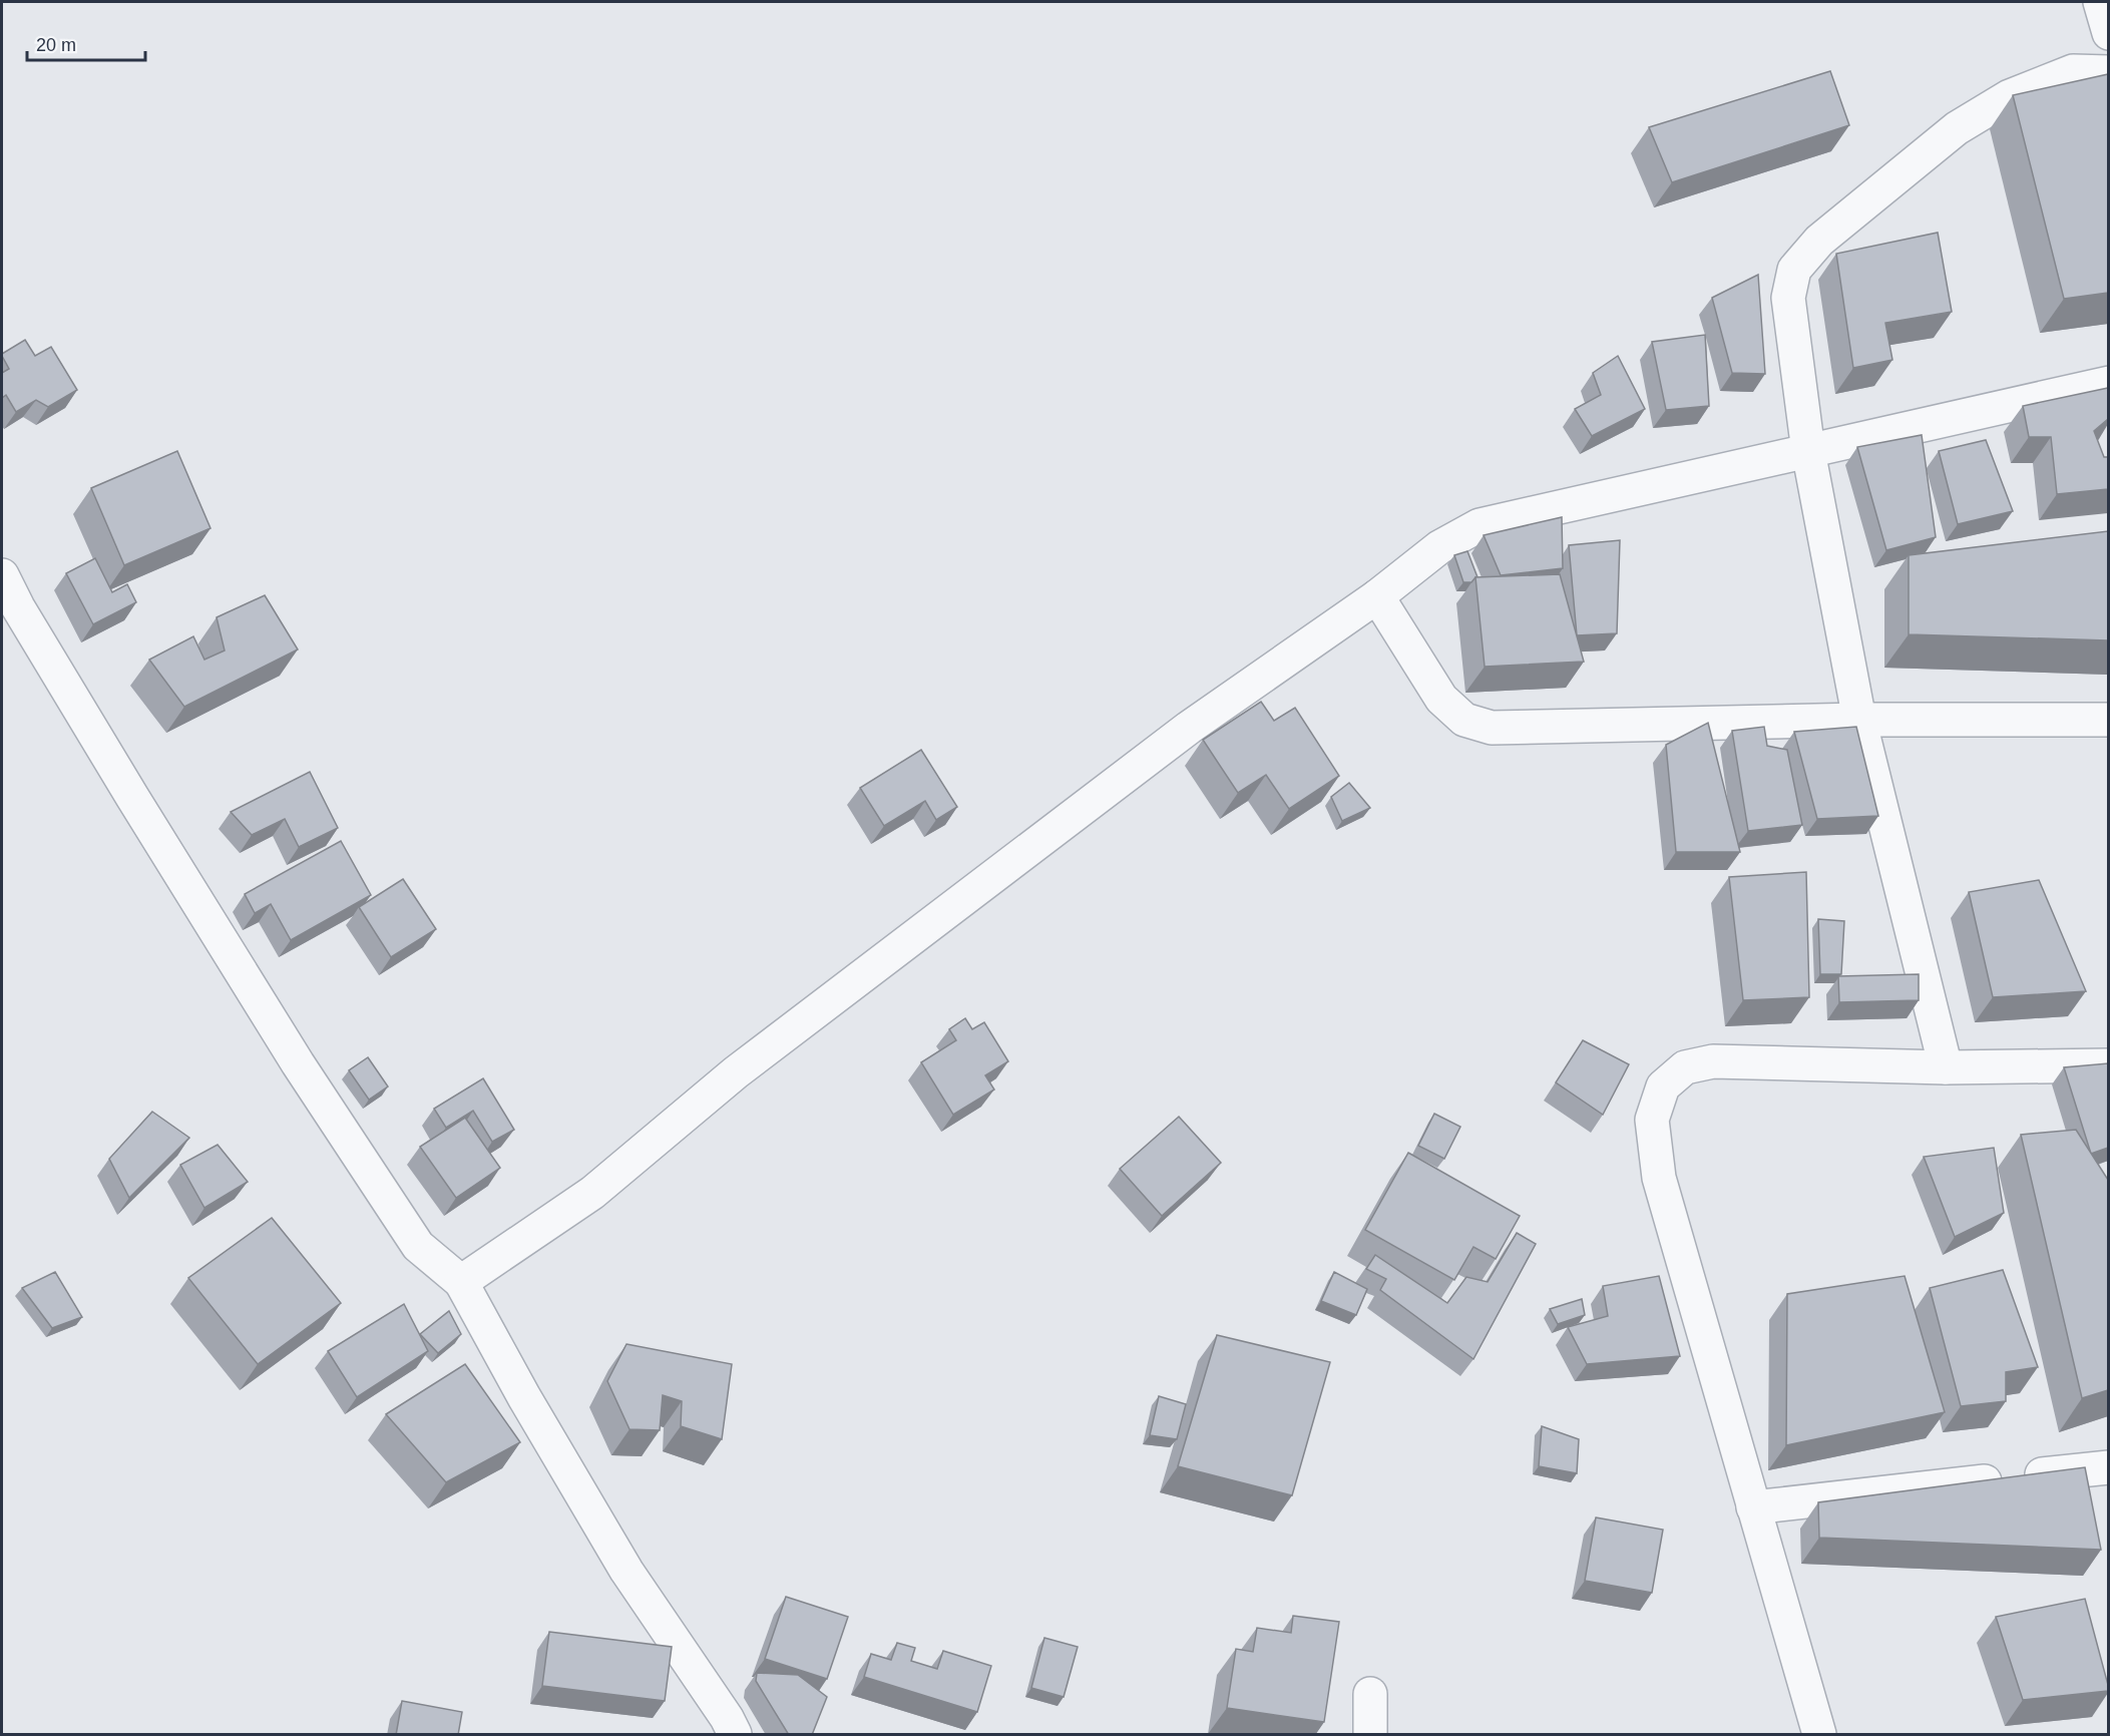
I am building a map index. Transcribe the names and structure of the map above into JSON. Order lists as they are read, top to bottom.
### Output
{
  "scale_bar": "20 m"
}
